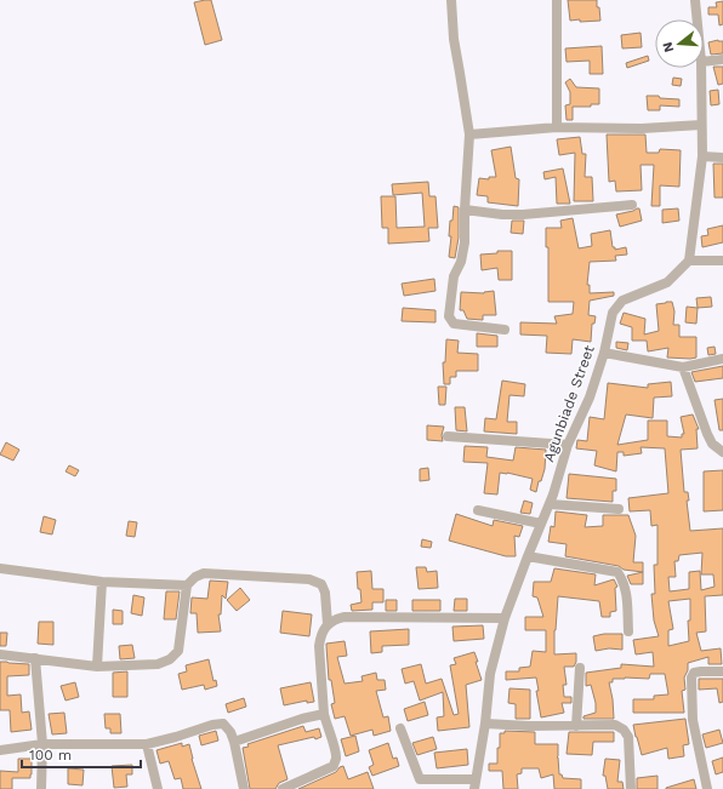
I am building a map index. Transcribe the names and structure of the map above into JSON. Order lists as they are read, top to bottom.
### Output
{
  "streets": {
    "street": ["Agunbiade Street"]
  },
  "scale_bar": "100 m",
  "north": "left"
}
